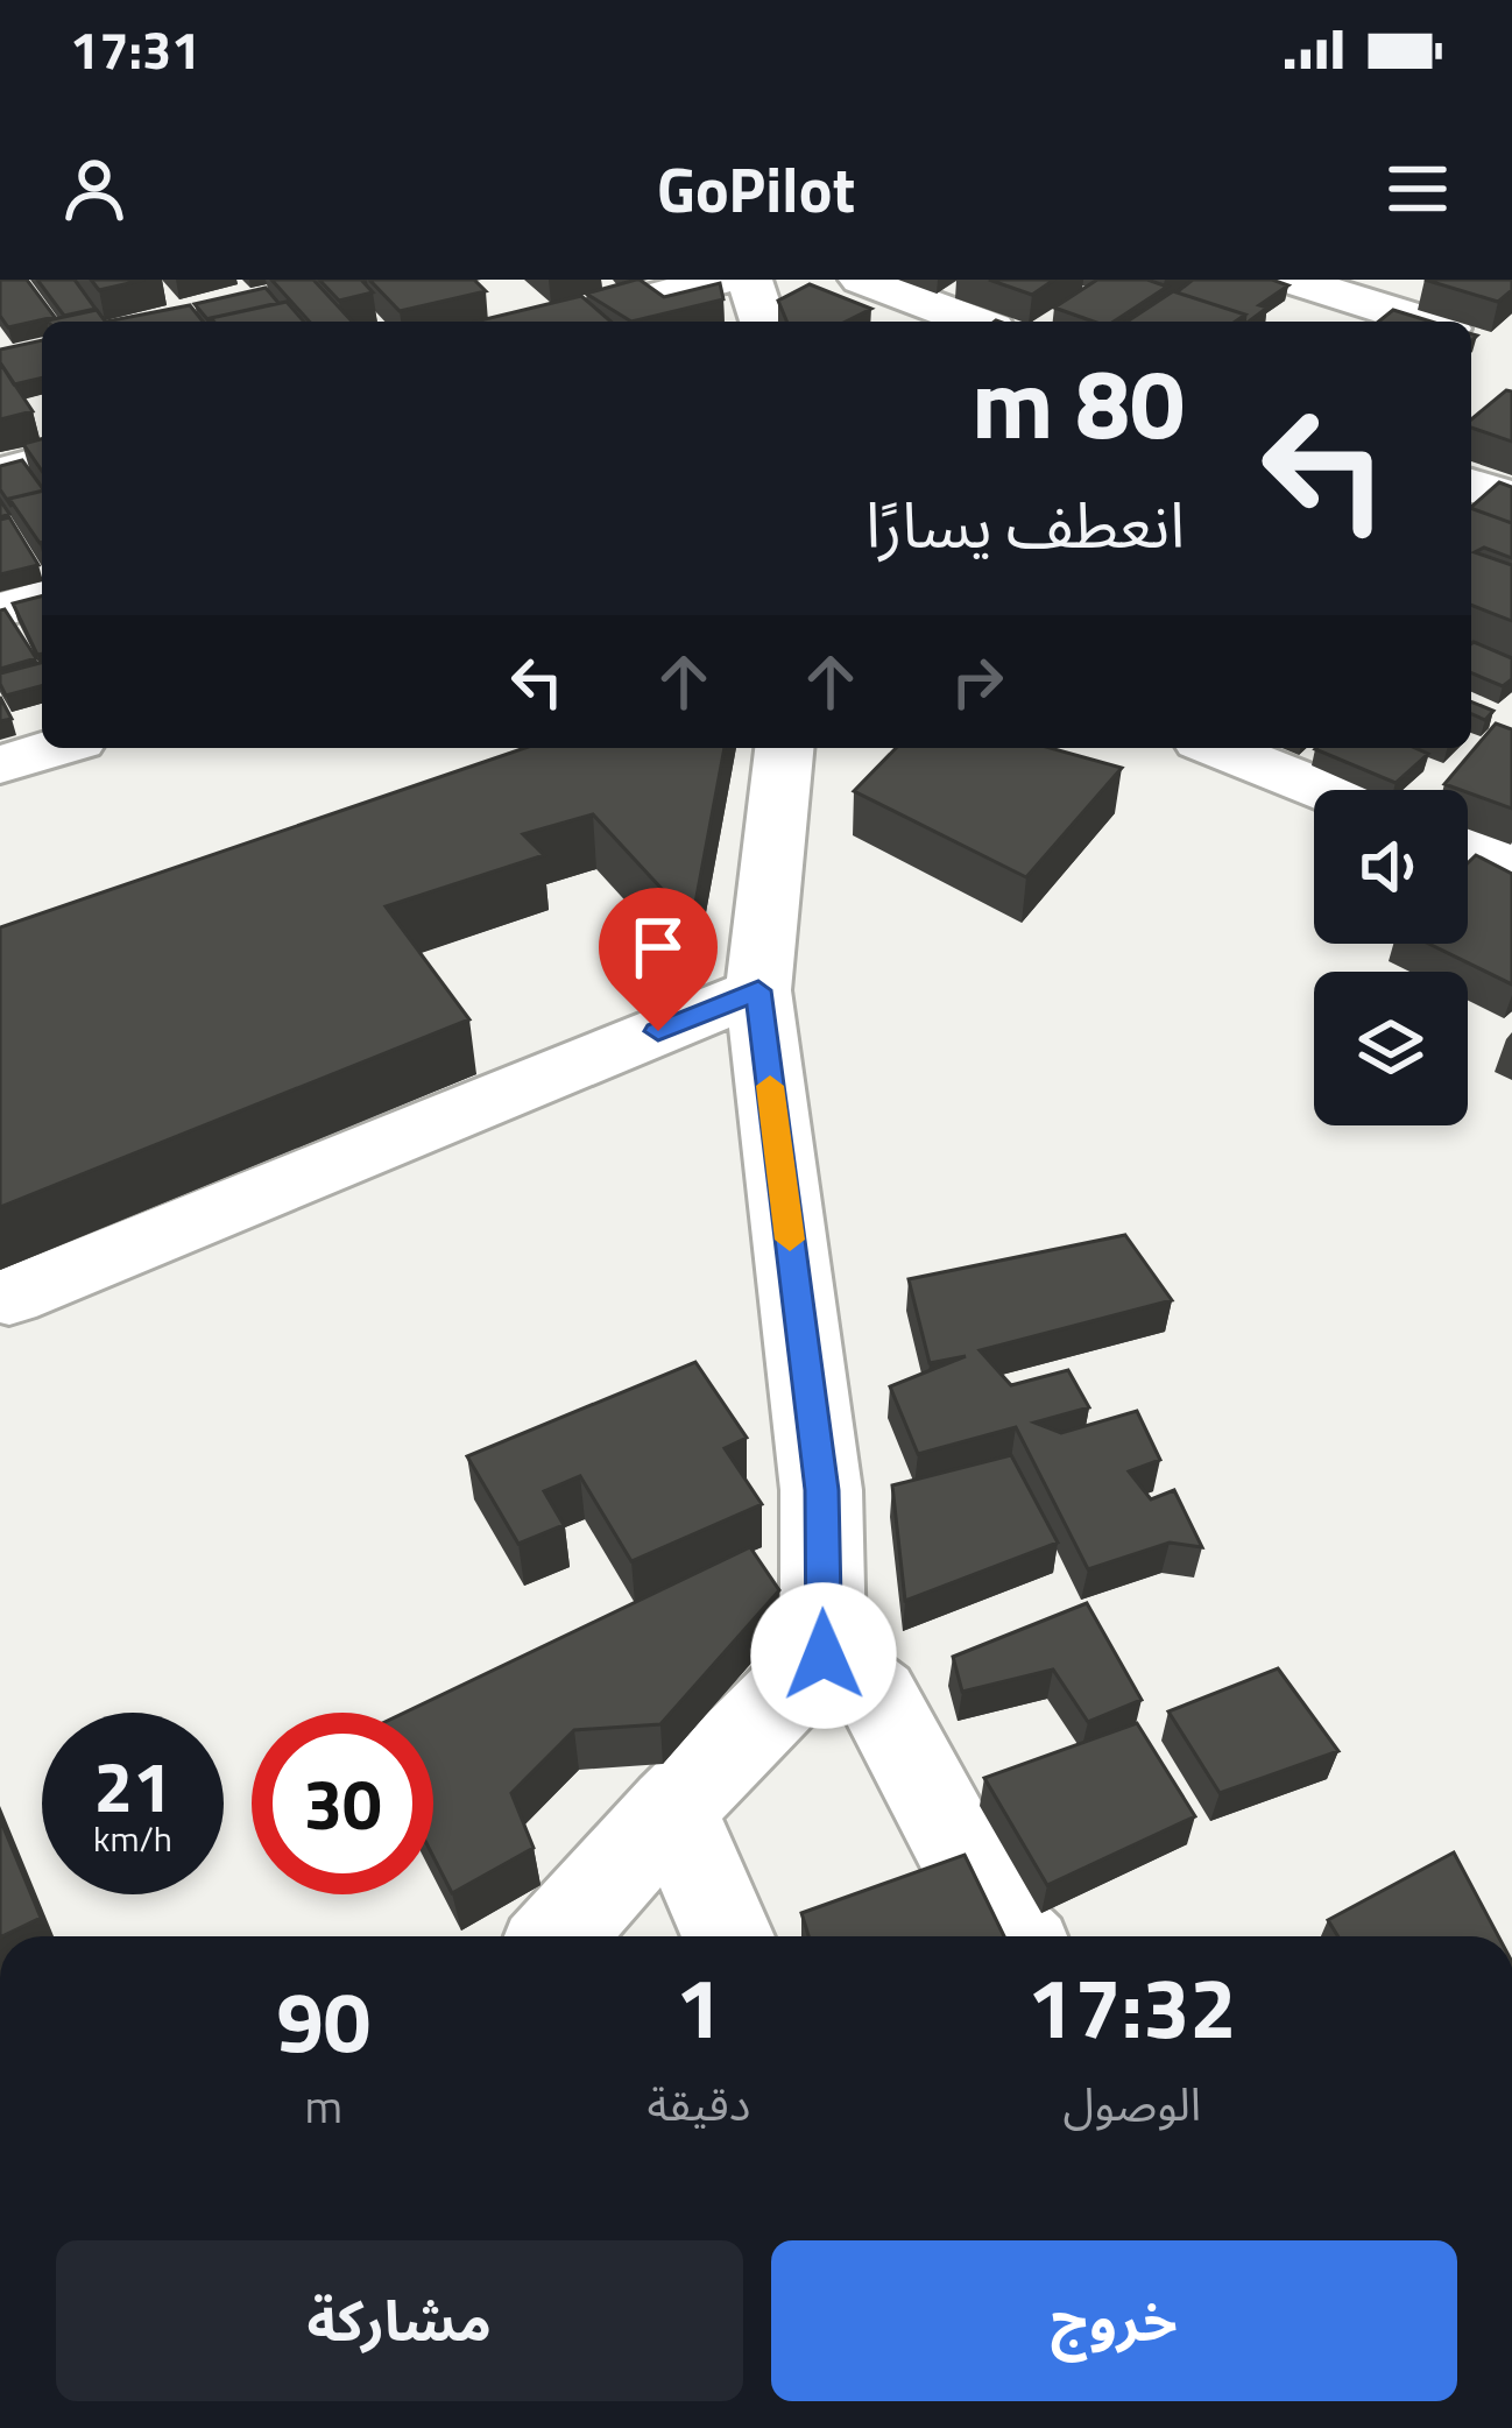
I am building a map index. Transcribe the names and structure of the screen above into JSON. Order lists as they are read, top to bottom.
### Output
{
  "page": {
    "status": "17:31",
    "header": "GoPilot",
    "turn": ["80 m", "انعطف يسارًا"],
    "speed": "21 km/h",
    "limit": "30",
    "eta": [
      "17:32",
      "الوصول",
      "1",
      "دقيقة",
      "90",
      "m"
    ],
    "buttons": ["خروج", "مشاركة"]
  }
}
